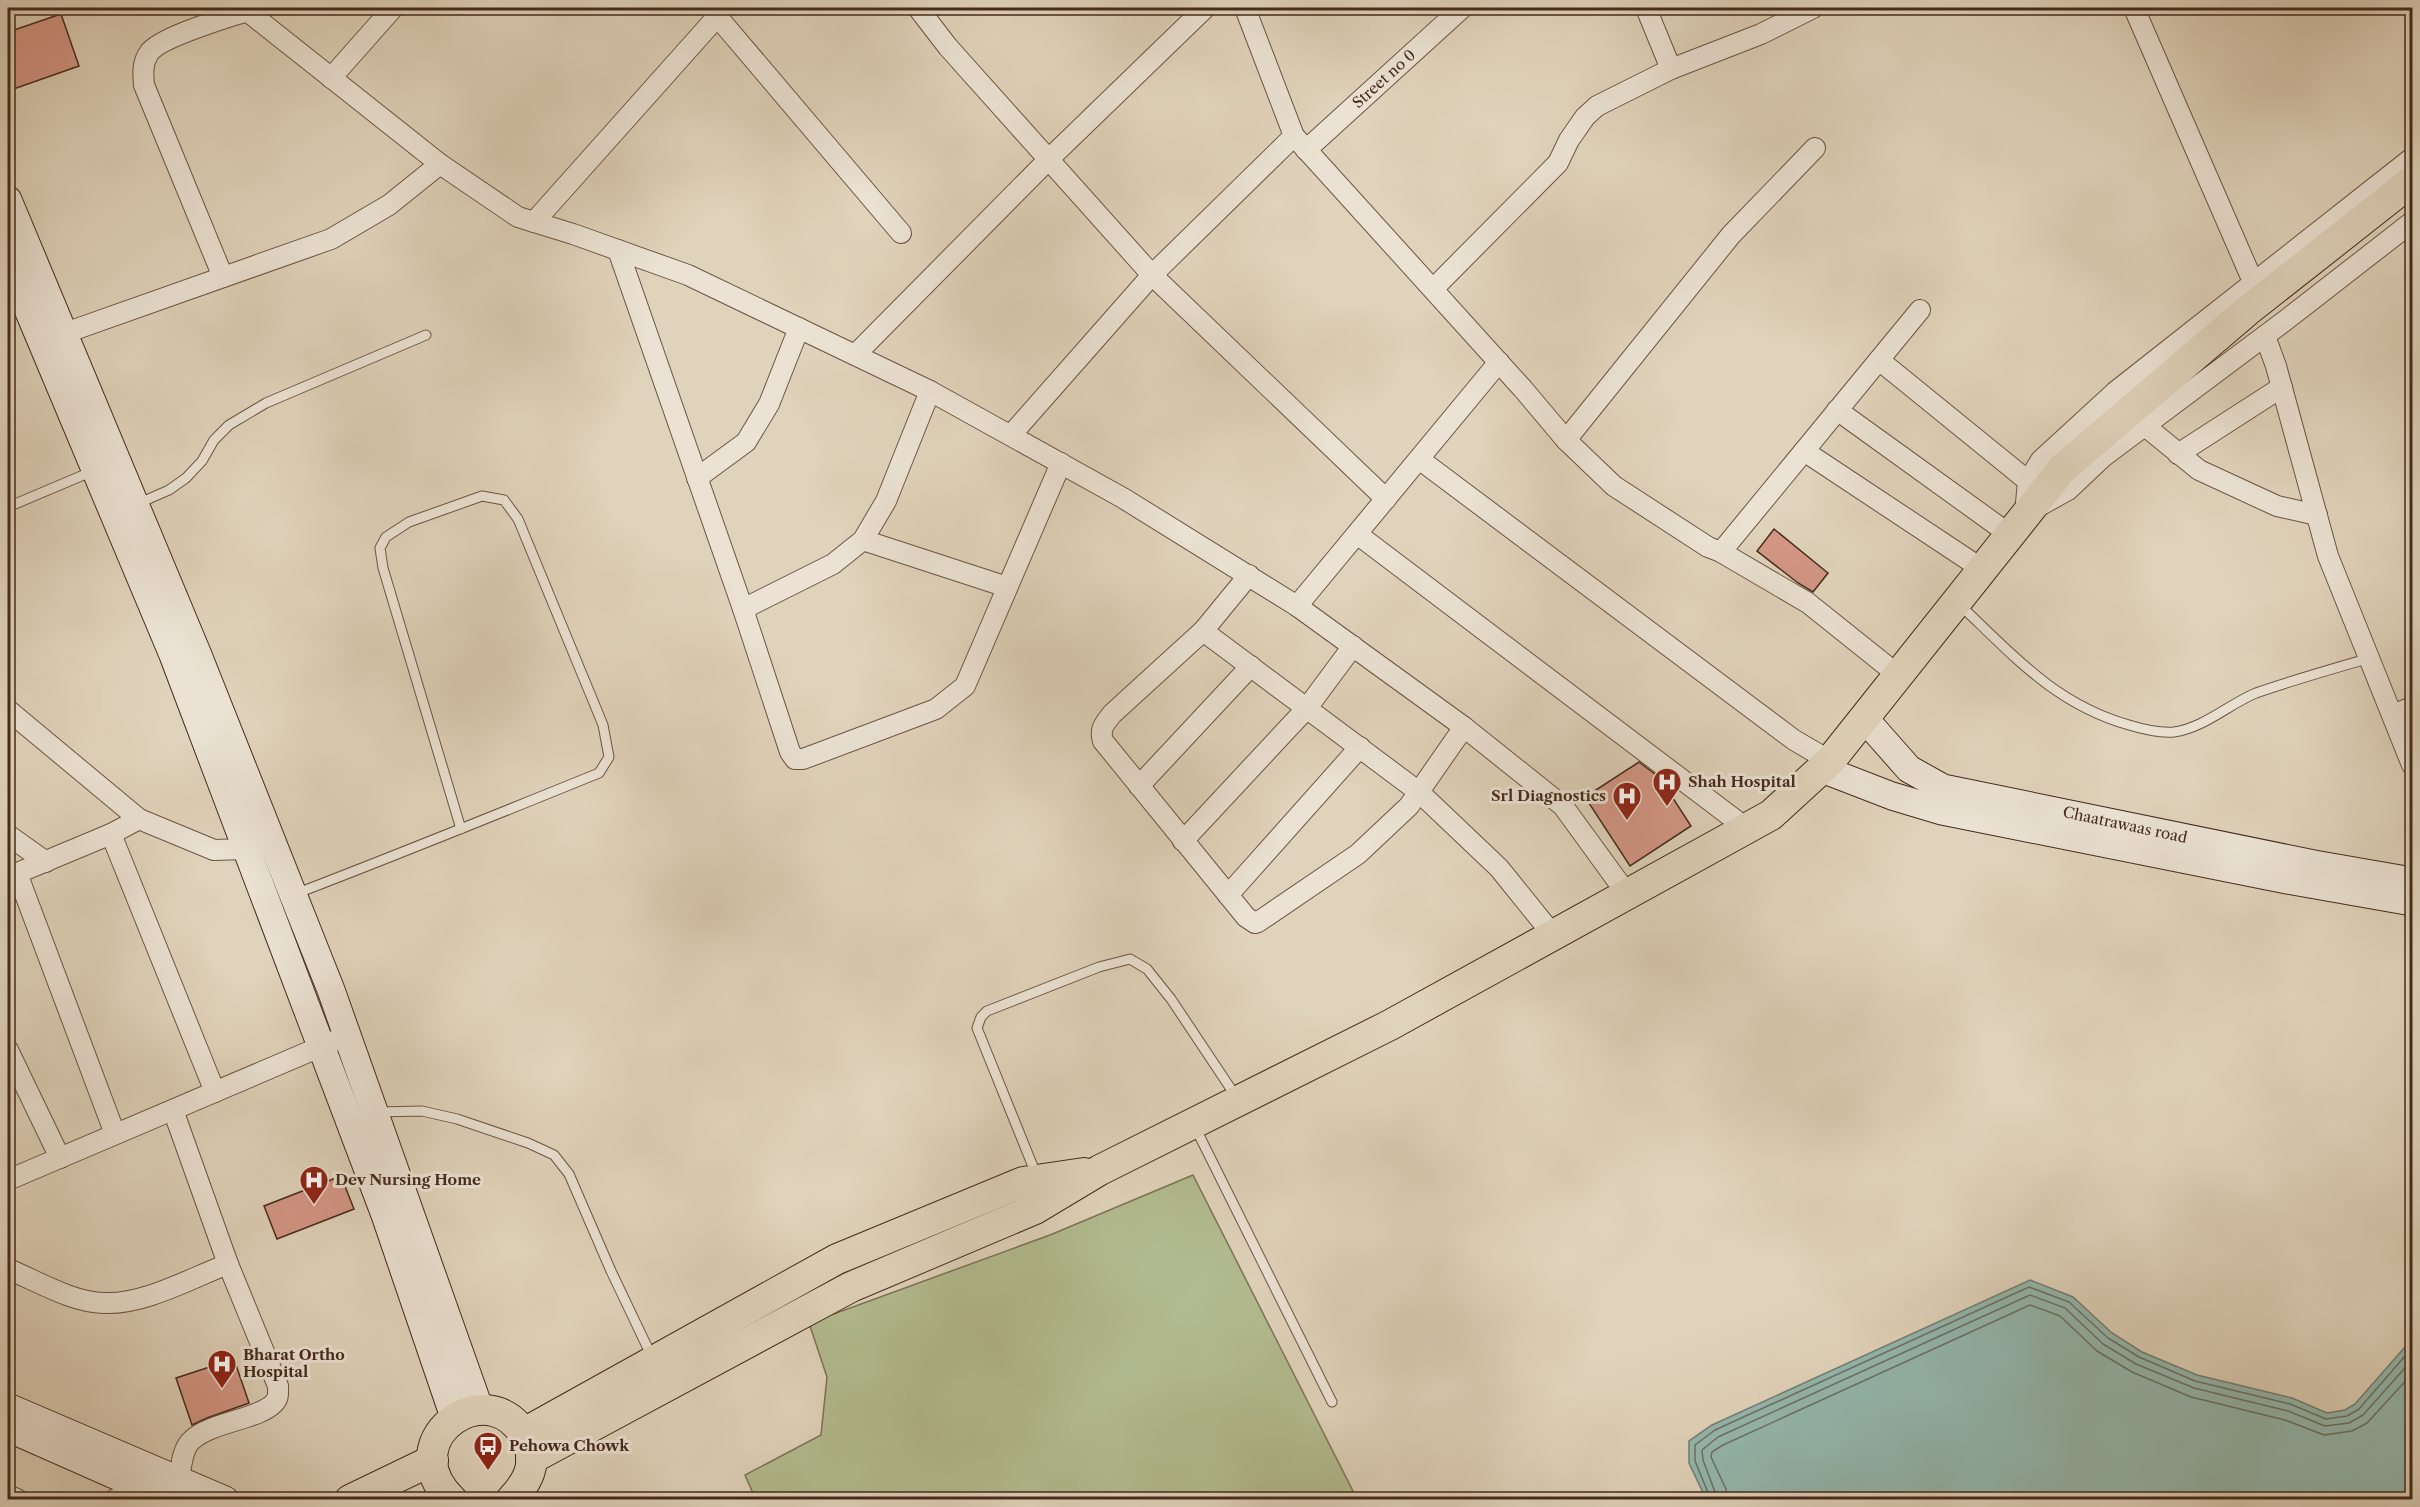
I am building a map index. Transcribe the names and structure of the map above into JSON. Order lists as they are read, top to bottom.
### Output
{
  "streets": {
    "main road": ["Chaatrawaas road"],
    "street": ["Street no 0"]
  },
  "places": {
    "hospital": [
      "Shah Hospital",
      "Srl Diagnostics",
      "Dev Nursing Home",
      "Bharat Ortho Hospital"
    ],
    "bus stop": ["Pehowa Chowk"]
  }
}
